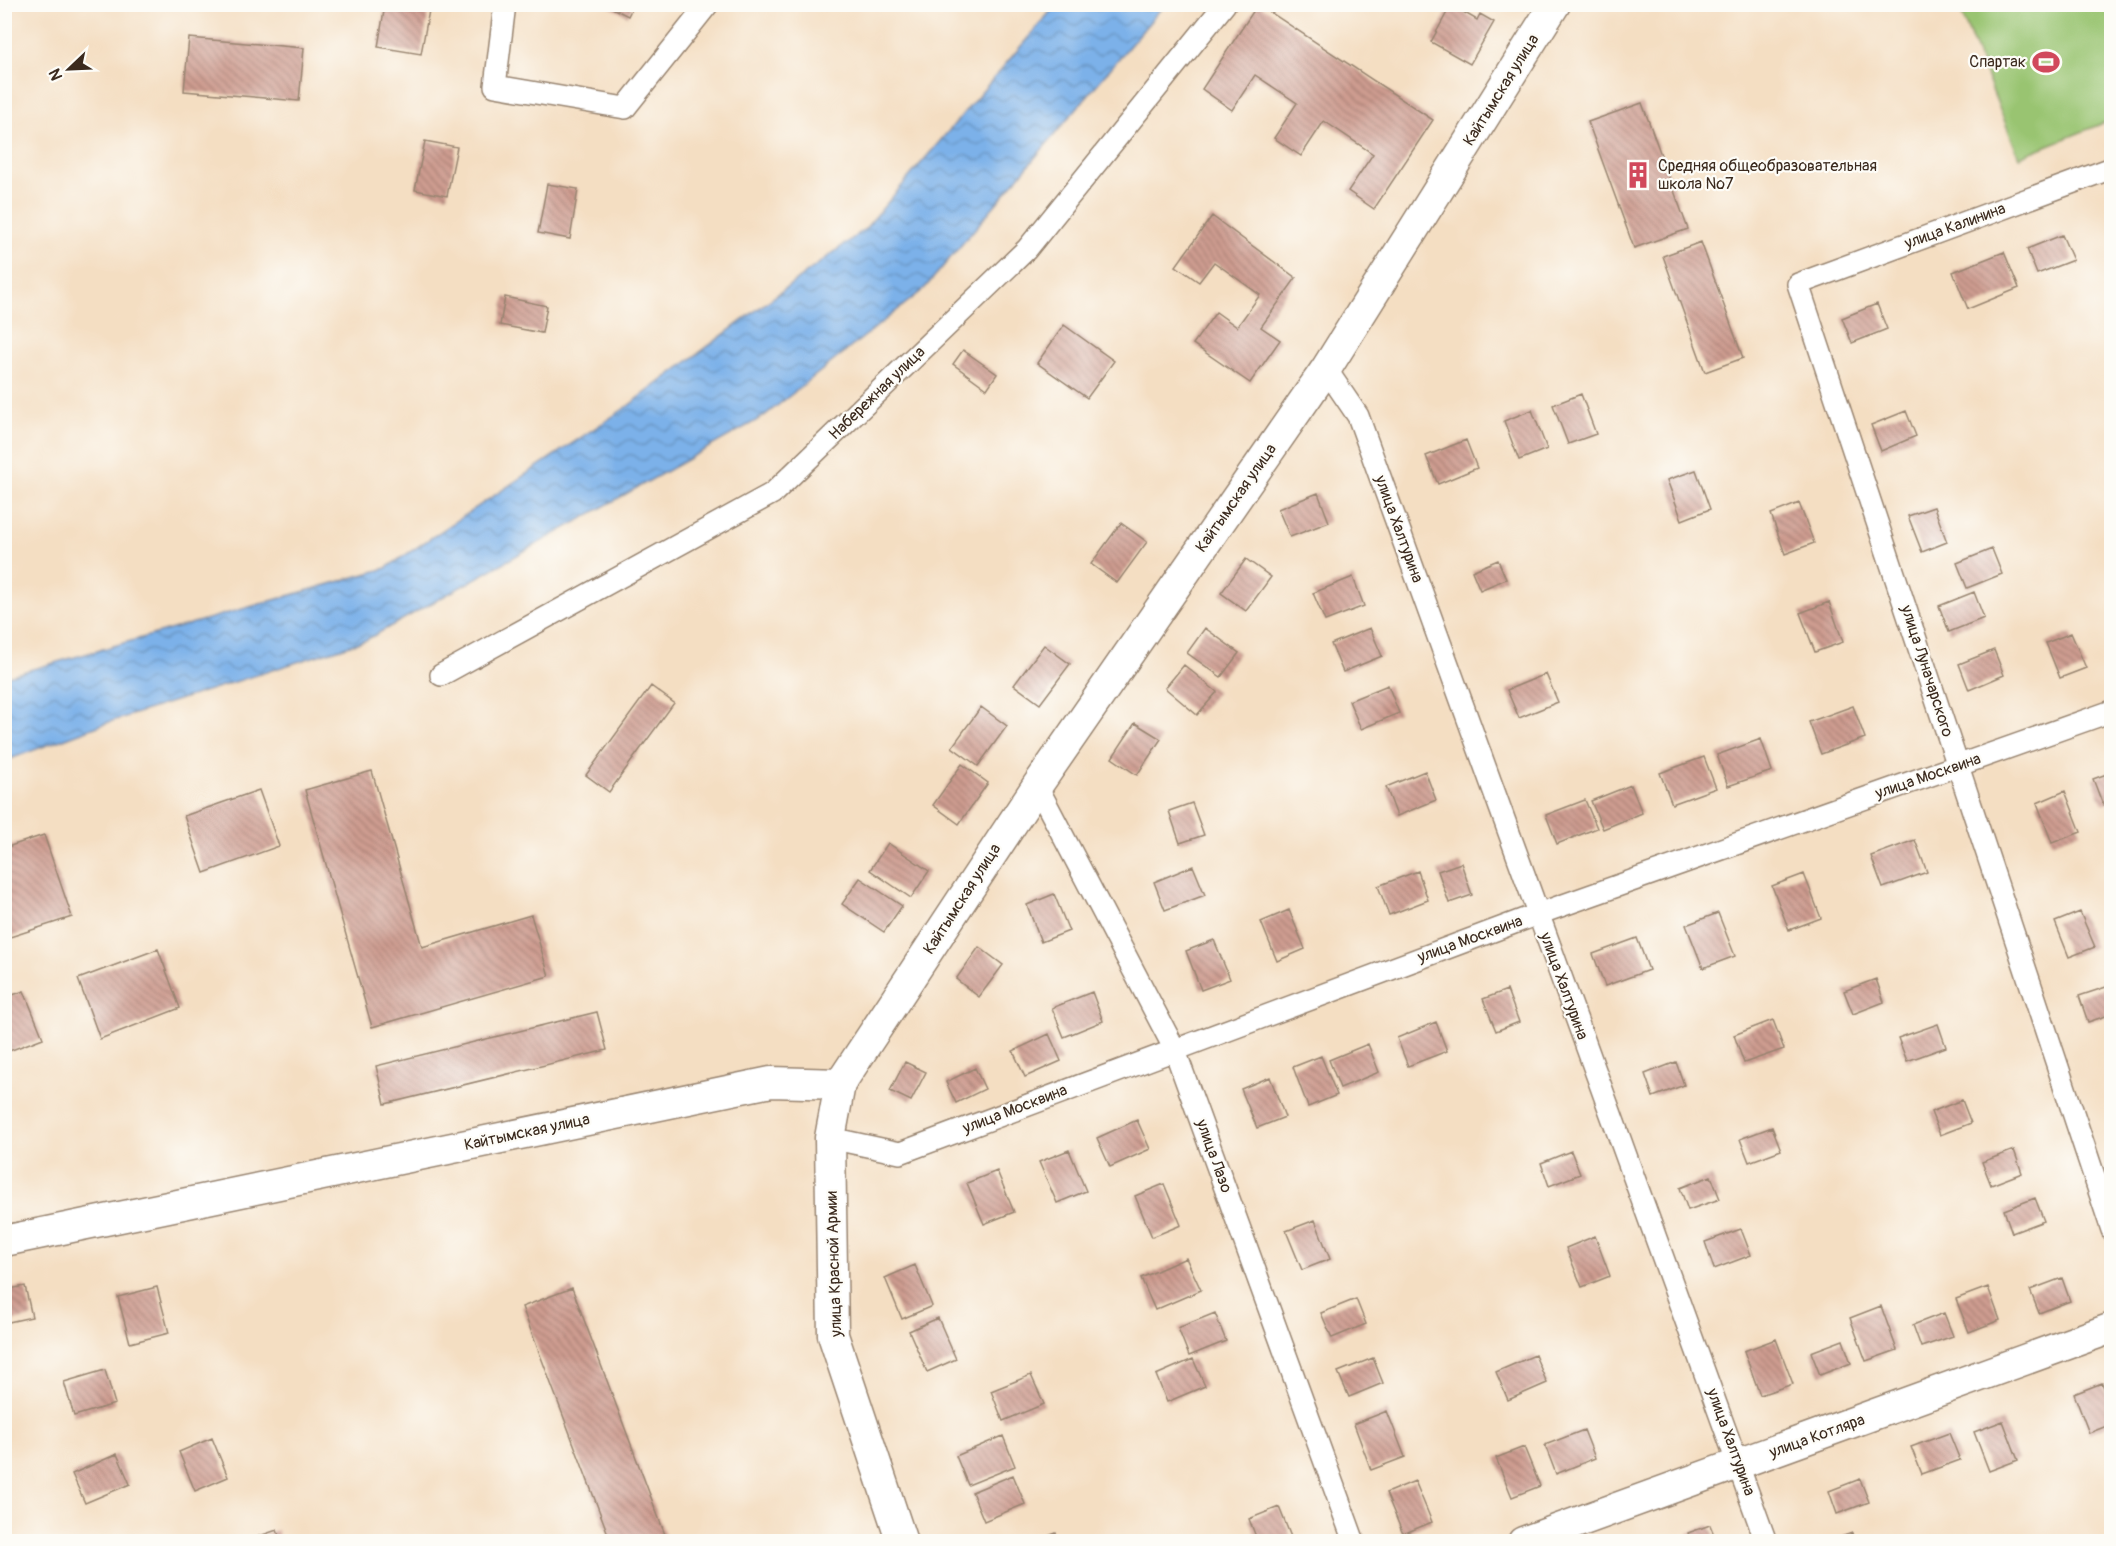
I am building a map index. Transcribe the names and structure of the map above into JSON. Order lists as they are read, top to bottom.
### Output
{
  "streets": {
    "street": [
      "Кайтымская улица",
      "улица Калинина",
      "Набережная улица",
      "улица Халтурина",
      "улица Луначарского",
      "улица Москвина",
      "улица Лазо",
      "улица Красной Армии",
      "улица Котляра"
    ]
  },
  "crossings": [
    ["Кайтымская улица", "улица Халтурина"],
    ["Кайтымская улица", "улица Лазо"],
    ["Кайтымская улица", "улица Красной Армии"],
    ["улица Калинина", "улица Луначарского"],
    ["улица Халтурина", "улица Москвина"],
    ["улица Халтурина", "улица Котляра"],
    ["улица Луначарского", "улица Москвина"],
    ["улица Москвина", "улица Лазо"],
    ["улица Москвина", "улица Красной Армии"]
  ],
  "places": {
    "sports": ["Спартак"],
    "building": ["Средняя общеобразовательная школа №7"]
  },
  "north": "bottom left"
}
